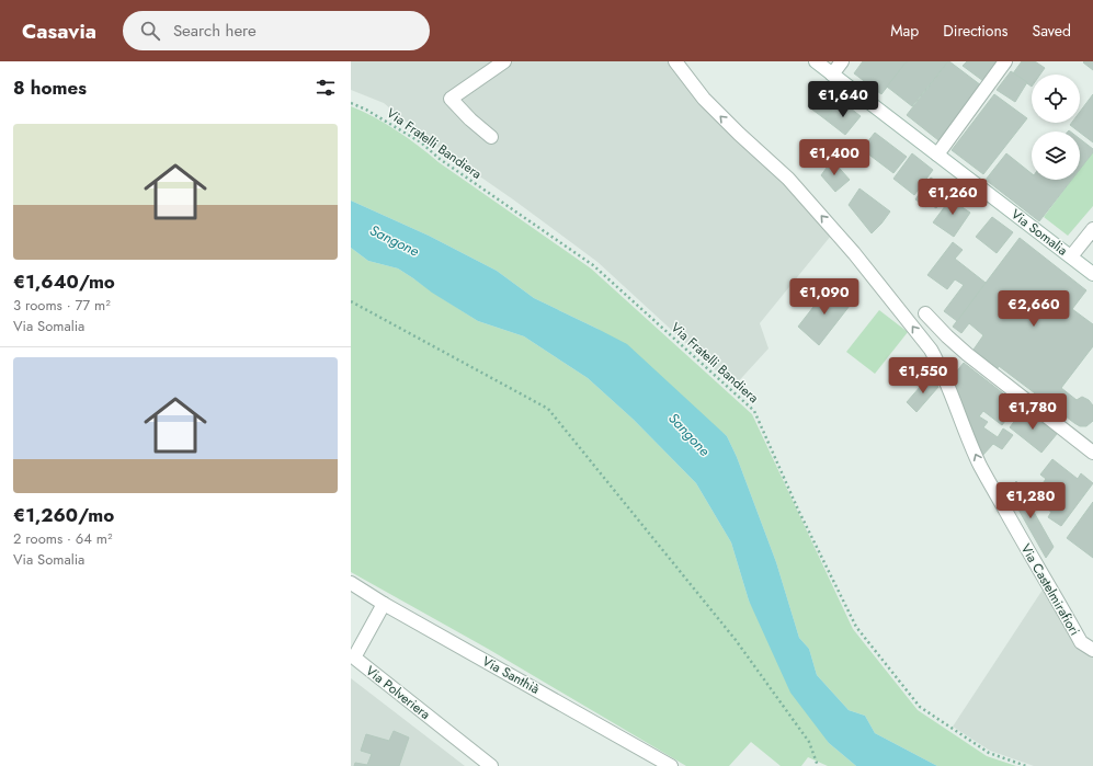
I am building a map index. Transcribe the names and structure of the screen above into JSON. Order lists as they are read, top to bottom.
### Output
{
  "streets": {
    "street": [
      "Via Somalia",
      "Via Castelmirafiori",
      "Via Santhià",
      "Via Polveriera"
    ],
    "path": ["Via Fratelli Bandiera"]
  },
  "crossings": [
    ["Via Santhià", "Via Polveriera"]
  ],
  "water": ["Sangone"],
  "page": {
    "header": "Casavia",
    "search": "Search here",
    "nav": ["Map", "Directions", "Saved"],
    "heading": "8 homes",
    "price": [
      "€1,640",
      "€1,400",
      "€1,260",
      "€1,090",
      "€2,660",
      "€1,550",
      "€1,780",
      "€1,280"
    ],
    "list": [
      {
        "name": "€1,640/mo",
        "note": "3 rooms · 77 m² · Via Somalia"
      },
      {
        "name": "€1,260/mo",
        "note": "2 rooms · 64 m² · Via Somalia"
      }
    ]
  }
}
